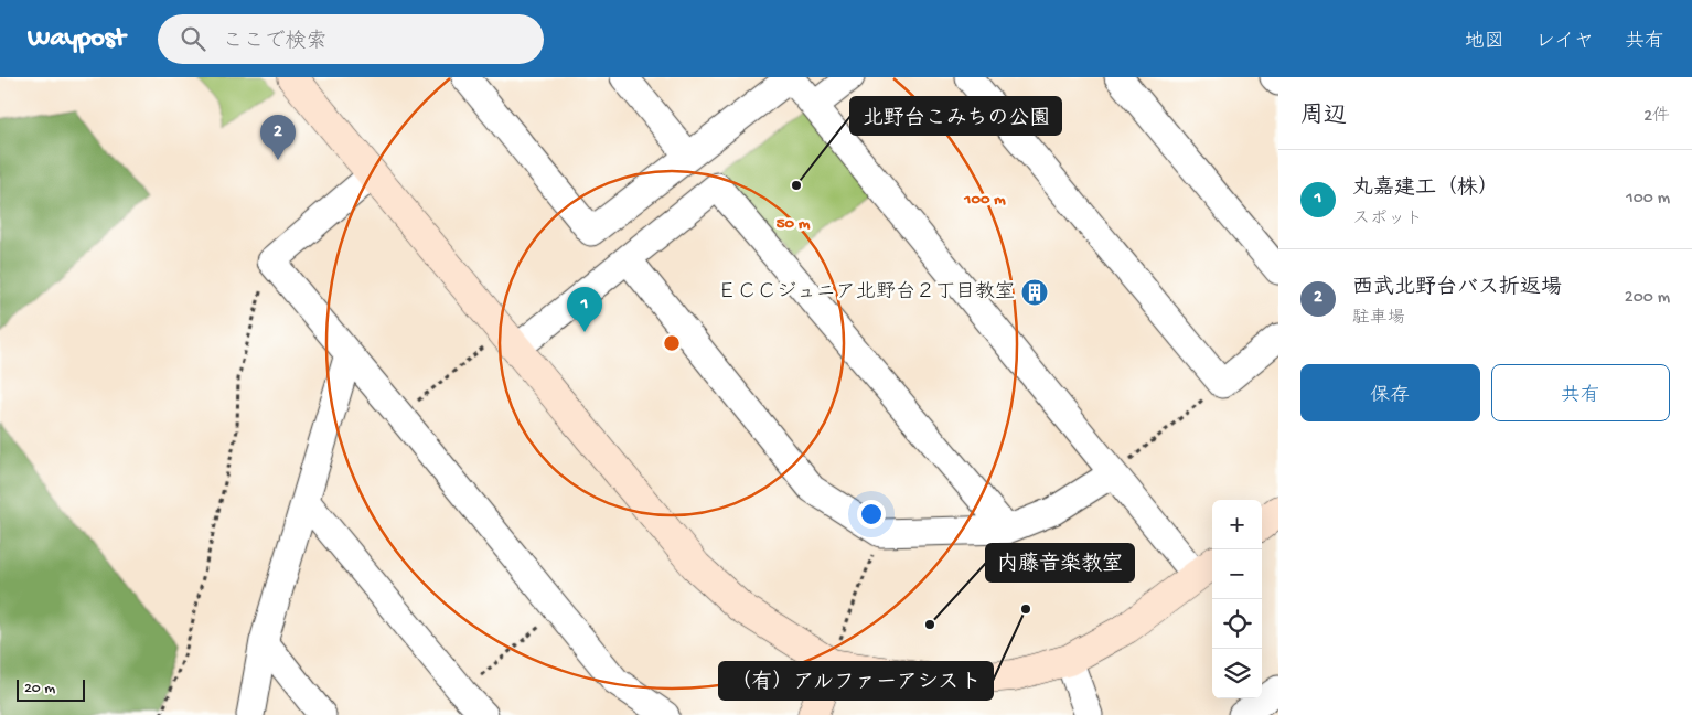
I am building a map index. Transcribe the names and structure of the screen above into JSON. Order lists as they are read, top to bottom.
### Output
{
  "places": {
    "other": ["北野台こみちの公園", "（有）アルファーアシスト", "内藤音楽教室"],
    "building": ["ＥＣＣジュニア北野台２丁目教室"]
  },
  "scale_bar": "20 m",
  "page": {
    "header": "Waypost",
    "search": "ここで検索",
    "nav": ["地図", "レイヤ", "共有"],
    "heading": ["周辺", "2件"],
    "pins": ["2", "1"],
    "list": [
      {
        "mark": "1",
        "name": "丸嘉建工（株）",
        "note": "スポット",
        "value": "100 m"
      },
      {
        "mark": "2",
        "name": "西武北野台バス折返場",
        "note": "駐車場",
        "value": "200 m"
      }
    ],
    "buttons": ["保存", "共有"],
    "map_buttons": ["+", "−"],
    "scale": "20 m"
  },
  "rings": ["100 m", "50 m"]
}
